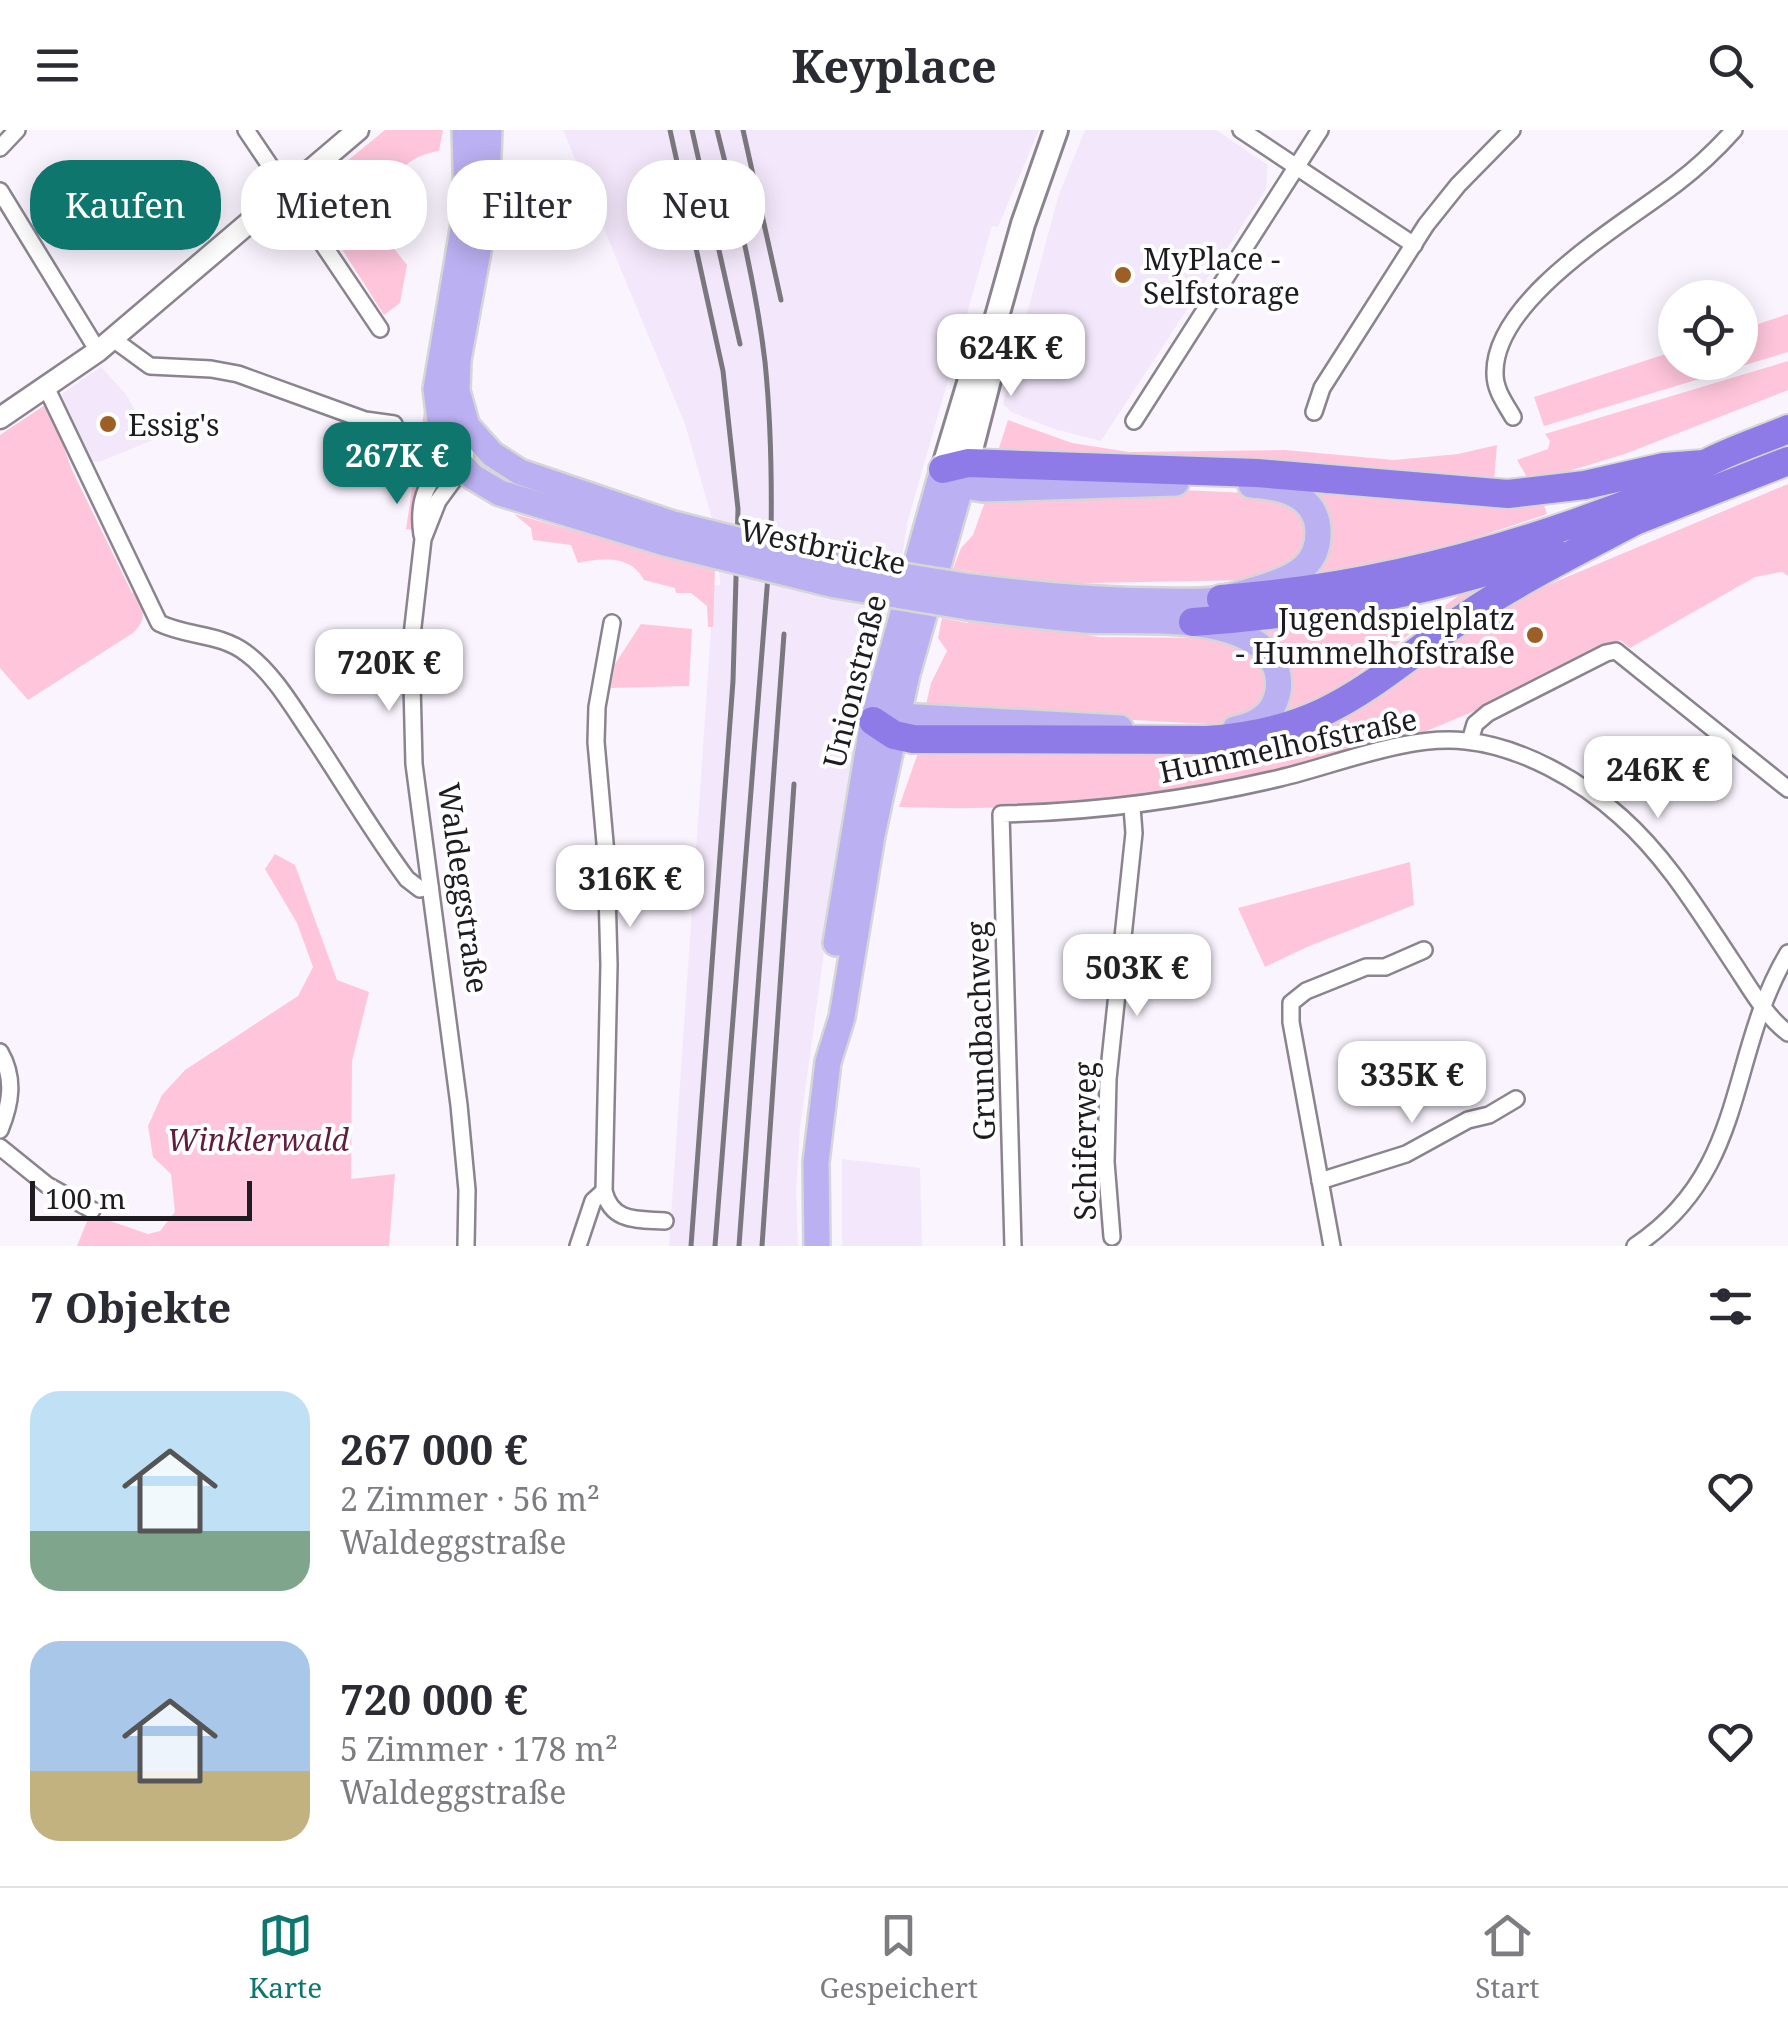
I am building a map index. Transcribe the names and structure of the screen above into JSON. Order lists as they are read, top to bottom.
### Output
{
  "streets": {
    "main road": ["Westbrücke", "Unionstraße"],
    "street": [
      "Hummelhofstraße",
      "Waldeggstraße",
      "Grundbachweg",
      "Schiferweg"
    ]
  },
  "crossings": [
    ["Hummelhofstraße", "Grundbachweg"],
    ["Hummelhofstraße", "Schiferweg"]
  ],
  "parks": ["Winklerwald"],
  "places": ["MyPlace - Selfstorage", "Essig's", "Jugendspielplatz - Hummelhofstraße"],
  "scale_bar": "100 m",
  "page": {
    "header": "Keyplace",
    "chip": [
      "Kaufen",
      "Mieten",
      "Filter",
      "Neu"
    ],
    "price": [
      "624K €",
      "267K €",
      "720K €",
      "246K €",
      "316K €",
      "503K €",
      "335K €"
    ],
    "scale": "100 m",
    "heading": "7 Objekte",
    "list": [
      {
        "name": "267 000 €",
        "note": "2 Zimmer · 56 m² · Waldeggstraße"
      },
      {
        "name": "720 000 €",
        "note": "5 Zimmer · 178 m² · Waldeggstraße"
      }
    ],
    "tabs": ["Karte", "Gespeichert", "Start"]
  }
}
